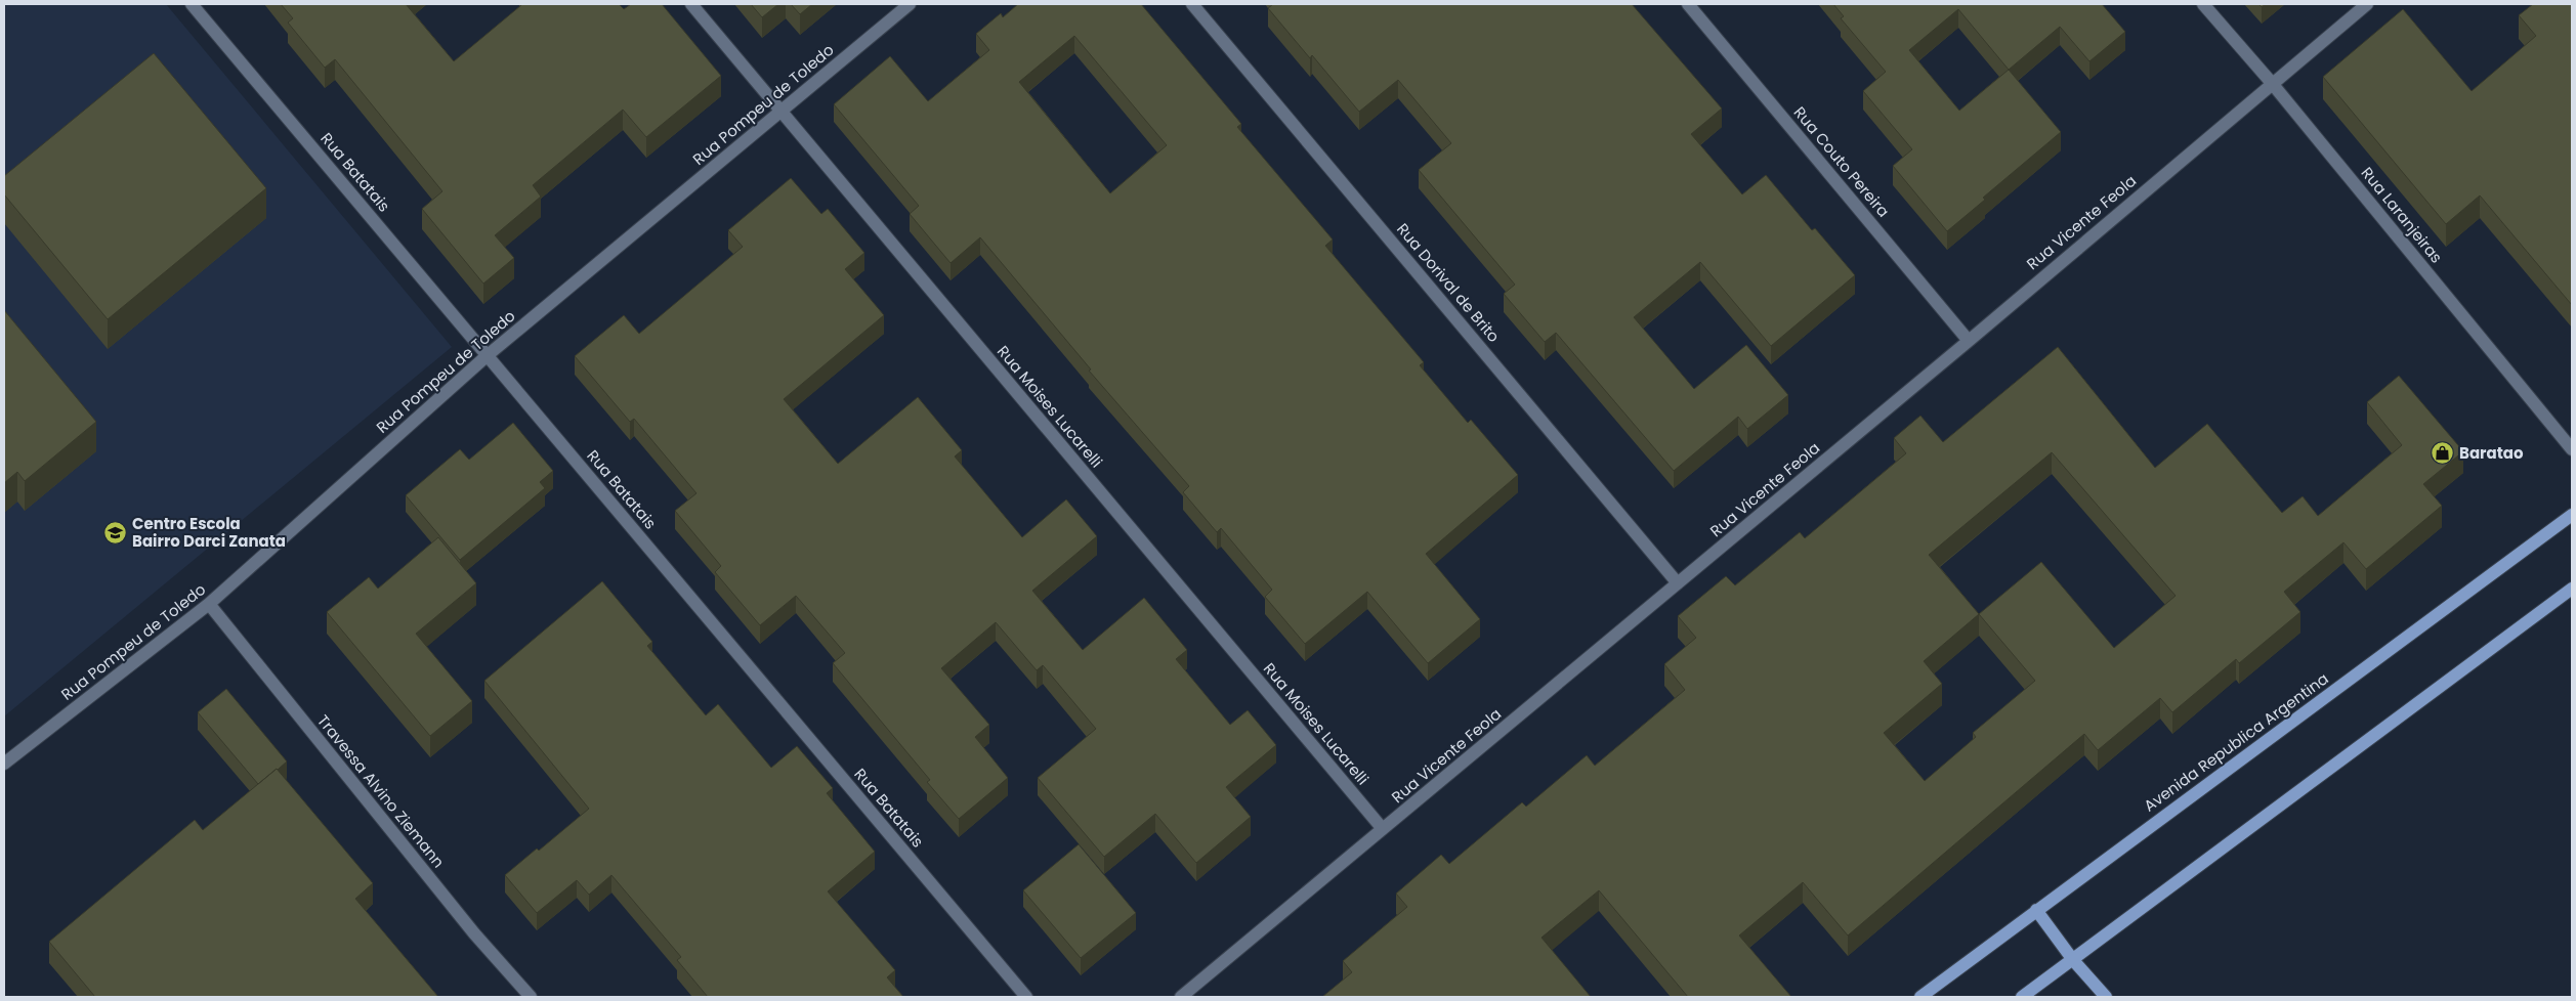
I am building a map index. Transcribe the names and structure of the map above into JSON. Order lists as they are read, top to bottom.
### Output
{
  "streets": {
    "main road": ["Avenida Republica Argentina"],
    "street": [
      "Rua Pompeu de Toledo",
      "Rua Couto Pereira",
      "Rua Batatais",
      "Rua Laranjeiras",
      "Rua Vicente Feola",
      "Rua Dorival de Brito",
      "Rua Moises Lucarelli",
      "Travessa Alvino Ziemann"
    ]
  },
  "crossings": [
    ["Rua Pompeu de Toledo", "Rua Batatais"],
    ["Rua Pompeu de Toledo", "Rua Moises Lucarelli"],
    ["Rua Pompeu de Toledo", "Travessa Alvino Ziemann"],
    ["Rua Couto Pereira", "Rua Vicente Feola"],
    ["Rua Laranjeiras", "Rua Vicente Feola"],
    ["Rua Vicente Feola", "Rua Dorival de Brito"],
    ["Rua Vicente Feola", "Rua Moises Lucarelli"]
  ],
  "places": {
    "shop": ["Baratao"],
    "school or university": ["Centro Escola Bairro Darci Zanata"]
  }
}
